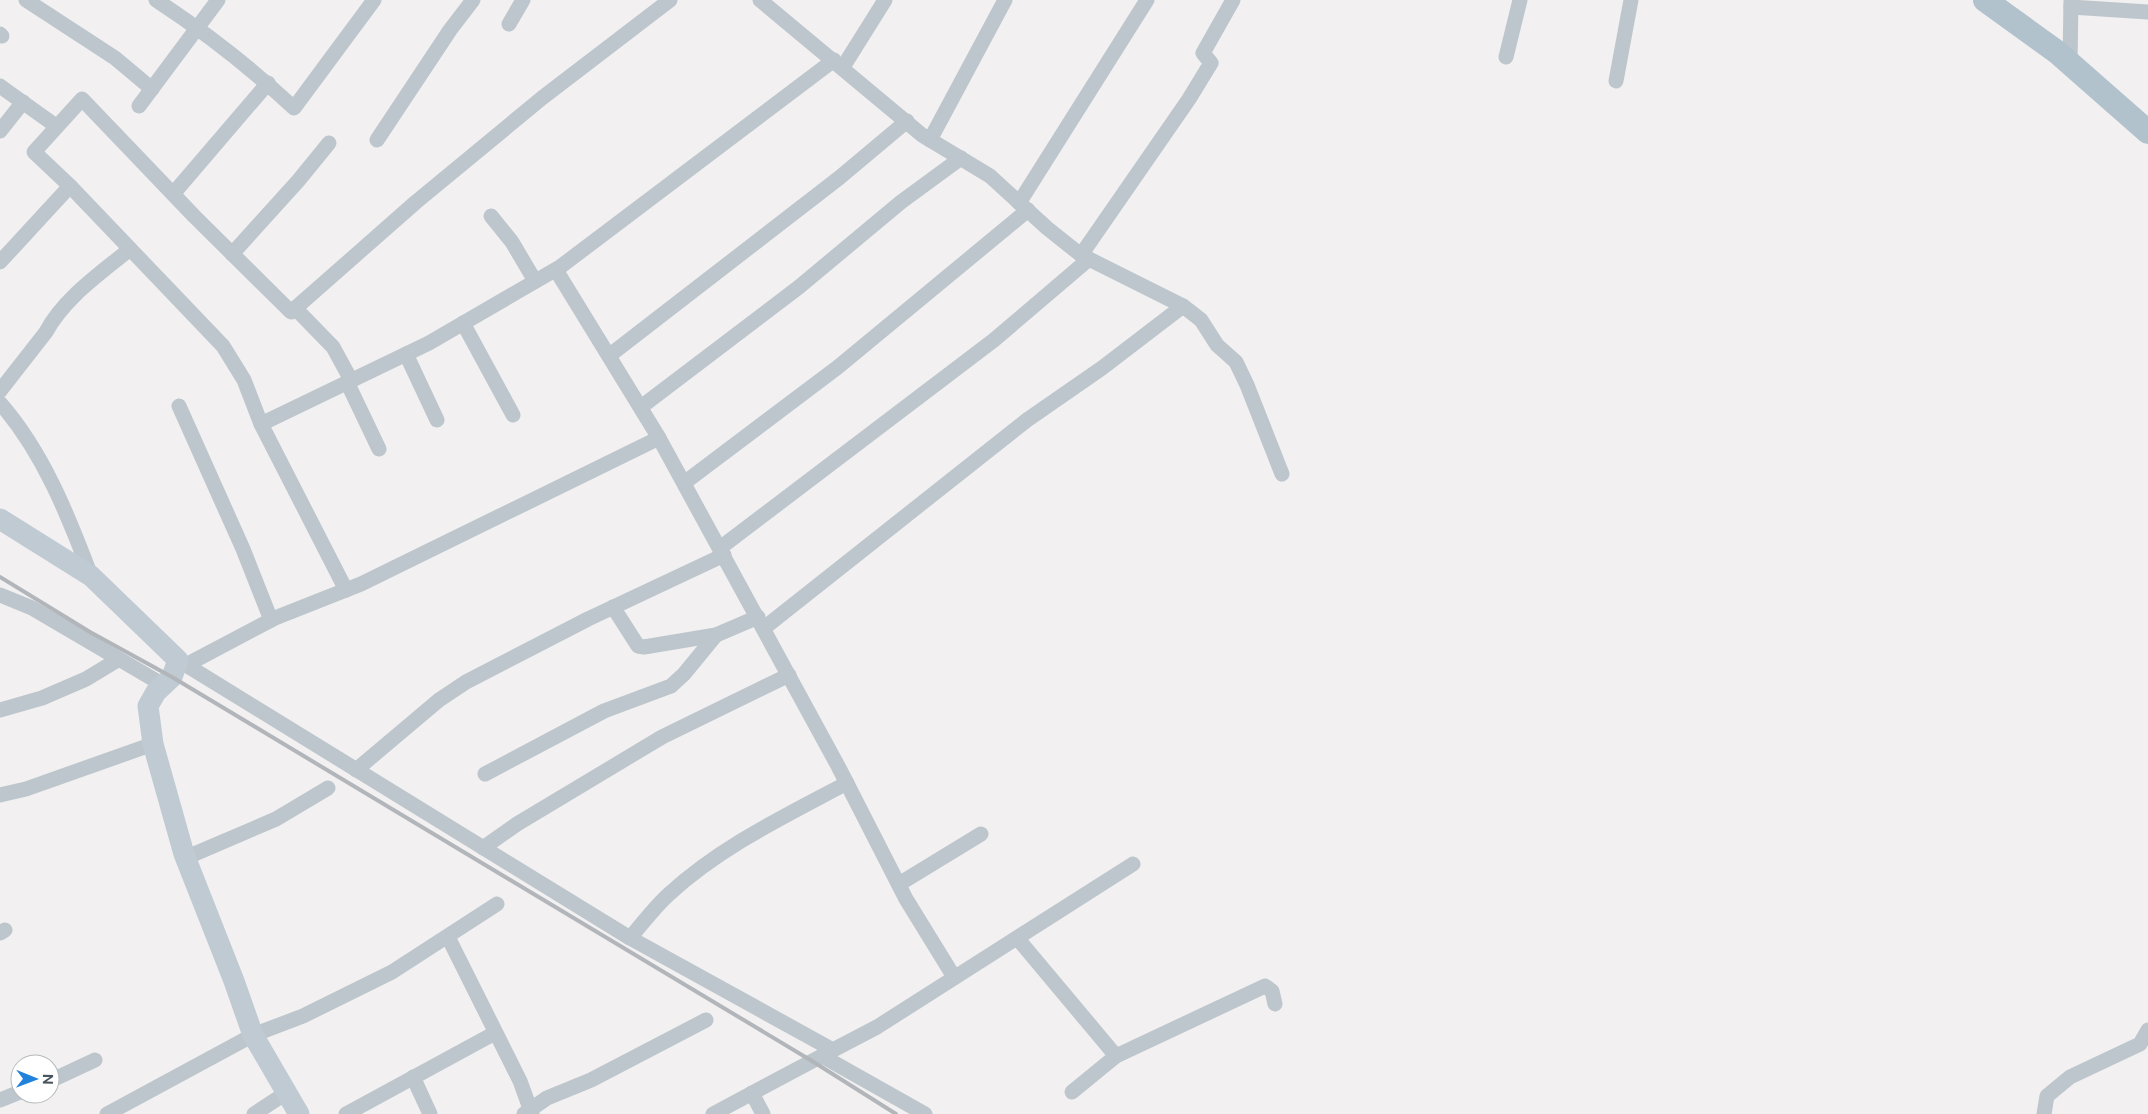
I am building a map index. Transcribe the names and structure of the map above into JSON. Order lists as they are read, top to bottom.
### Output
{
  "north": "right"
}
